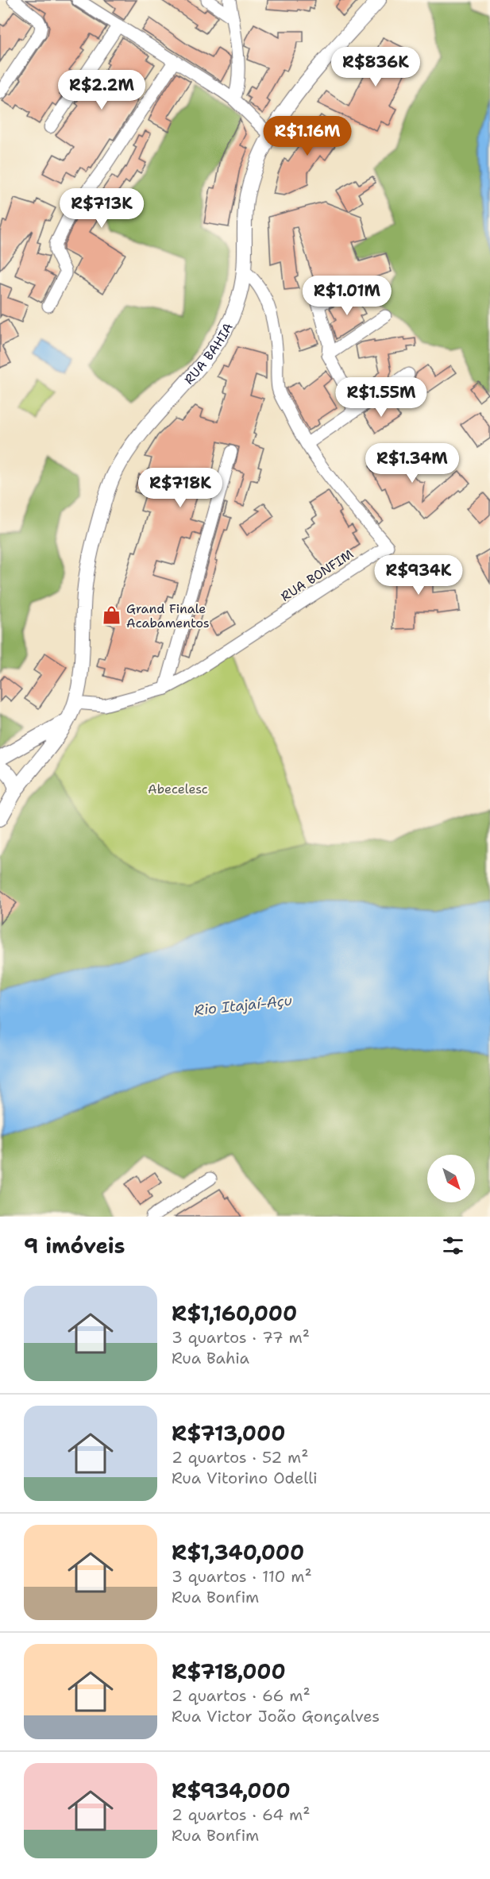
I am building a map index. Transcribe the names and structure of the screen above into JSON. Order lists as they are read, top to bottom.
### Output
{
  "streets": {
    "main road": ["RUA BAHIA"],
    "street": ["RUA BONFIM"]
  },
  "crossings": [
    ["RUA BAHIA", "RUA BONFIM"]
  ],
  "water": ["Rio Itajaí-Açu"],
  "parks": ["Abecelesc"],
  "places": {
    "shop": ["Grand Finale Acabamentos"]
  },
  "north": "bottom right",
  "page": {
    "price": [
      "R$836K",
      "R$2.2M",
      "R$1.16M",
      "R$713K",
      "R$1.01M",
      "R$1.55M",
      "R$1.34M",
      "R$718K",
      "R$934K"
    ],
    "heading": "9 imóveis",
    "list": [
      {
        "name": "R$1,160,000",
        "note": "3 quartos · 77 m² · Rua Bahia"
      },
      {
        "name": "R$713,000",
        "note": "2 quartos · 52 m² · Rua Vitorino Odelli"
      },
      {
        "name": "R$1,340,000",
        "note": "3 quartos · 110 m² · Rua Bonfim"
      },
      {
        "name": "R$718,000",
        "note": "2 quartos · 66 m² · Rua Victor João Gonçalves"
      },
      {
        "name": "R$934,000",
        "note": "2 quartos · 64 m² · Rua Bonfim"
      }
    ]
  }
}
